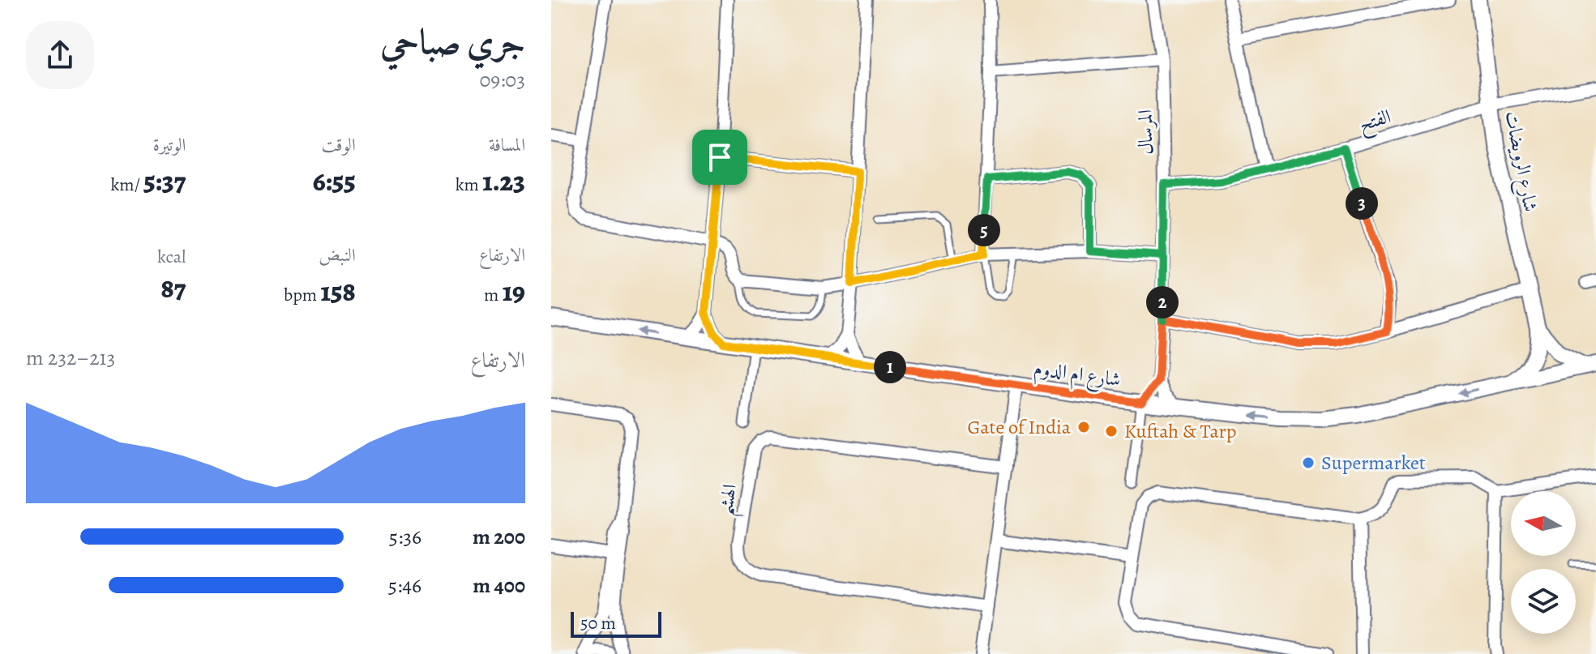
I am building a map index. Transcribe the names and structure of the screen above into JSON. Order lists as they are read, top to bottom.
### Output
{
  "streets": {
    "street": [
      "الفتح",
      "المرسال",
      "شارع الرويضات",
      "شارع ام الدوم",
      "الهشم"
    ]
  },
  "crossings": [
    ["الفتح", "المرسال"],
    ["الفتح", "شارع الرويضات"],
    ["شارع الرويضات", "شارع ام الدوم"]
  ],
  "places": ["Gate of India", "Kuftah & Tarp", "Supermarket"],
  "scale_bar": "50 m",
  "north": "left",
  "page": {
    "heading": ["جري صباحي", "09:03"],
    "stats": [
      ["المسافة", "1.23 km"],
      ["الوقت", "6:55"],
      ["الوتيرة", "5:37 /km"],
      ["الارتفاع", "19 m"],
      ["النبض", "158 bpm"],
      ["kcal", "87"]
    ],
    "pins": [
      "3",
      "5",
      "2",
      "1"
    ],
    "chart": ["الارتفاع", "213–232 m"],
    "list": [
      {
        "name": "200 m",
        "note": "5:36"
      },
      {
        "name": "400 m",
        "note": "5:46"
      }
    ],
    "scale": "50 m"
  }
}
